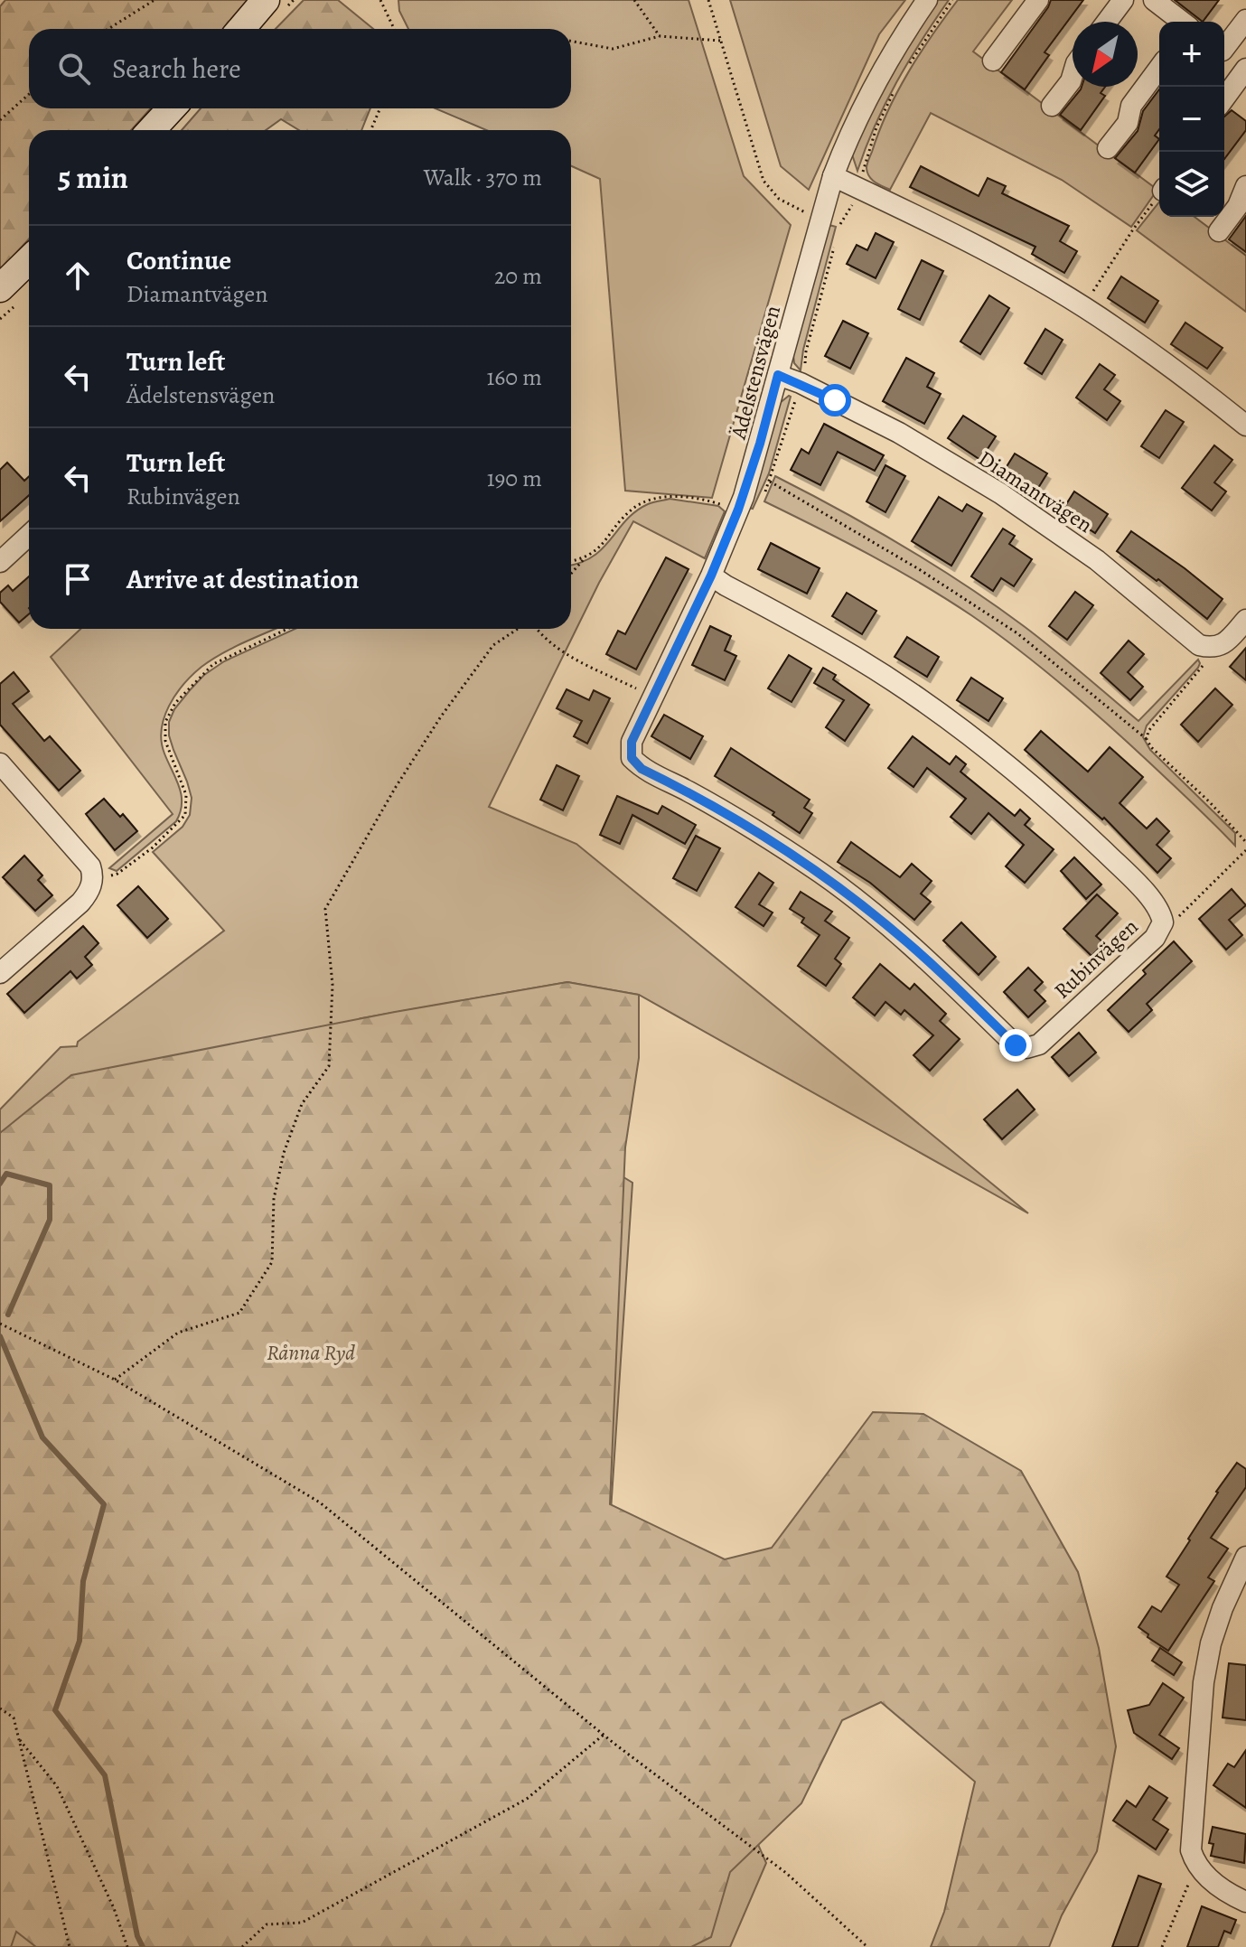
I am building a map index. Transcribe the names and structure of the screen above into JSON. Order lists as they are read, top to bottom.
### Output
{
  "streets": {
    "street": ["Ädelstensvägen", "Diamantvägen", "Rubinvägen"]
  },
  "crossings": [
    ["Ädelstensvägen", "Diamantvägen"],
    ["Ädelstensvägen", "Rubinvägen"]
  ],
  "parks": ["Rånna Ryd"],
  "north": "bottom left",
  "page": {
    "map_buttons": ["+", "−"],
    "search": "Search here",
    "heading": ["5 min", "Walk · 370 m"],
    "list": [
      ["Continue", "Diamantvägen", "20 m"],
      ["Turn left", "Ädelstensvägen", "160 m"],
      ["Turn left", "Rubinvägen", "190 m"],
      "Arrive at destination"
    ]
  }
}
